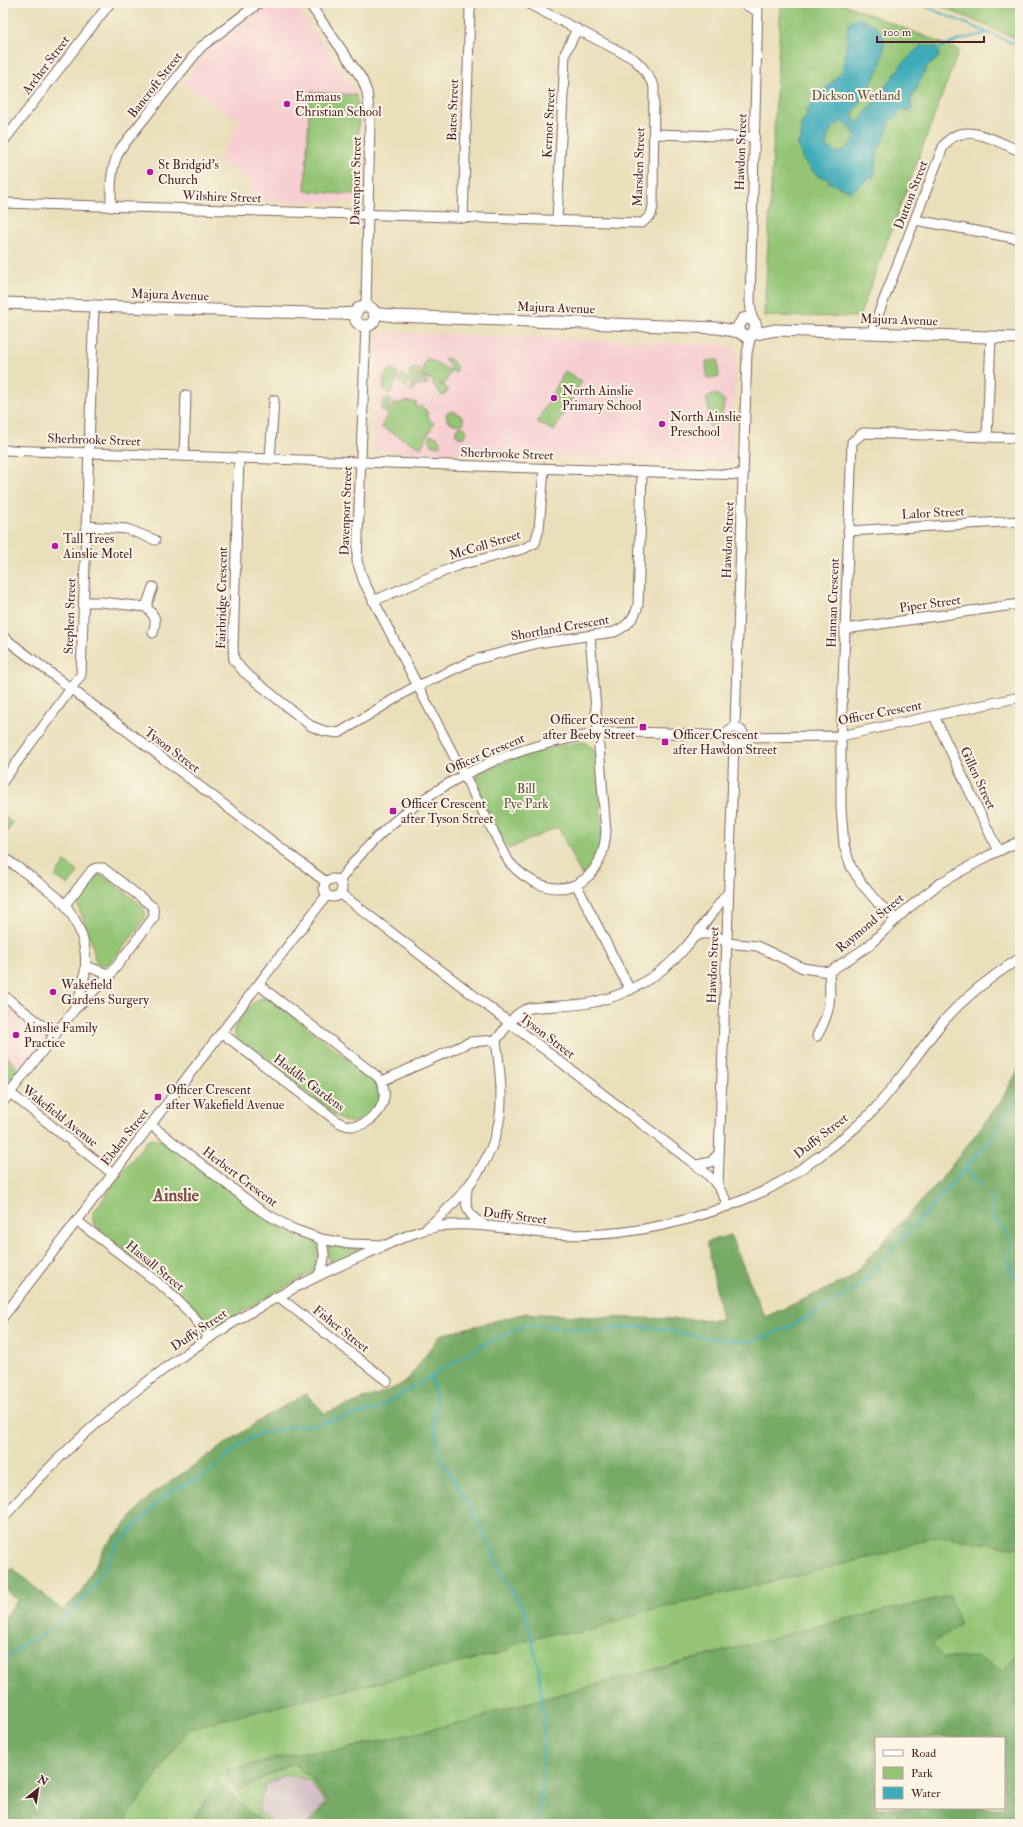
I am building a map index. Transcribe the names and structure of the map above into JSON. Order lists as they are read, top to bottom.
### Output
{
  "streets": {
    "main road": ["Majura Avenue"],
    "street": [
      "Archer Street",
      "Bancroft Street",
      "Bates Street",
      "Kernot Street",
      "Hawdon Street",
      "Marsden Street",
      "Davenport Street",
      "Dutton Street",
      "Wilshire Street",
      "Sherbrooke Street",
      "Lalor Street",
      "McColl Street",
      "Fairbridge Crescent",
      "Hannan Crescent",
      "Piper Street",
      "Stephen Street",
      "Shortland Crescent",
      "Officer Crescent",
      "Tyson Street",
      "Gillen Street",
      "Raymond Street",
      "Hoddle Gardens",
      "Wakefield Avenue",
      "Duffy Street",
      "Ebden Street",
      "Herbert Crescent",
      "Hassall Street",
      "Fisher Street"
    ]
  },
  "crossings": [
    ["Bancroft Street", "Wilshire Street"],
    ["Bates Street", "Marsden Street"],
    ["Kernot Street", "Marsden Street"],
    ["Hawdon Street", "Majura Avenue"],
    ["Hawdon Street", "Sherbrooke Street"],
    ["Hawdon Street", "Officer Crescent"],
    ["Hawdon Street", "Tyson Street"],
    ["Marsden Street", "Davenport Street"],
    ["Marsden Street", "Wilshire Street"],
    ["Davenport Street", "Wilshire Street"],
    ["Davenport Street", "Majura Avenue"],
    ["Davenport Street", "Sherbrooke Street"],
    ["Davenport Street", "McColl Street"],
    ["Davenport Street", "Fairbridge Crescent"],
    ["Davenport Street", "Shortland Crescent"],
    ["Davenport Street", "Officer Crescent"],
    ["Dutton Street", "Majura Avenue"],
    ["Majura Avenue", "Stephen Street"],
    ["Sherbrooke Street", "McColl Street"],
    ["Sherbrooke Street", "Fairbridge Crescent"],
    ["Sherbrooke Street", "Stephen Street"],
    ["Sherbrooke Street", "Shortland Crescent"],
    ["Lalor Street", "Hannan Crescent"],
    ["Fairbridge Crescent", "Shortland Crescent"],
    ["Hannan Crescent", "Piper Street"],
    ["Hannan Crescent", "Officer Crescent"],
    ["Hannan Crescent", "Raymond Street"],
    ["Stephen Street", "Tyson Street"],
    ["Officer Crescent", "Tyson Street"],
    ["Officer Crescent", "Gillen Street"],
    ["Officer Crescent", "Ebden Street"],
    ["Tyson Street", "Duffy Street"],
    ["Tyson Street", "Ebden Street"],
    ["Gillen Street", "Raymond Street"],
    ["Hoddle Gardens", "Ebden Street"],
    ["Wakefield Avenue", "Ebden Street"],
    ["Duffy Street", "Herbert Crescent"],
    ["Duffy Street", "Hassall Street"],
    ["Duffy Street", "Fisher Street"],
    ["Ebden Street", "Herbert Crescent"],
    ["Ebden Street", "Hassall Street"]
  ],
  "districts": ["Ainslie"],
  "parks": ["Dickson Wetland", "Bill Pye Park"],
  "places": {
    "other": [
      "Emmaus Christian School",
      "St Bridgid's Church",
      "North Ainslie Primary School",
      "North Ainslie Preschool",
      "Tall Trees Ainslie Motel",
      "Wakefield Gardens Surgery",
      "Ainslie Family Practice"
    ],
    "transit": [
      "Officer Crescent after Beeby Street",
      "Officer Crescent after Hawdon Street",
      "Officer Crescent after Tyson Street",
      "Officer Crescent after Wakefield Avenue"
    ]
  },
  "legend": ["Road", "Park", "Water"],
  "scale_bar": "100 m",
  "north": "top right"
}
